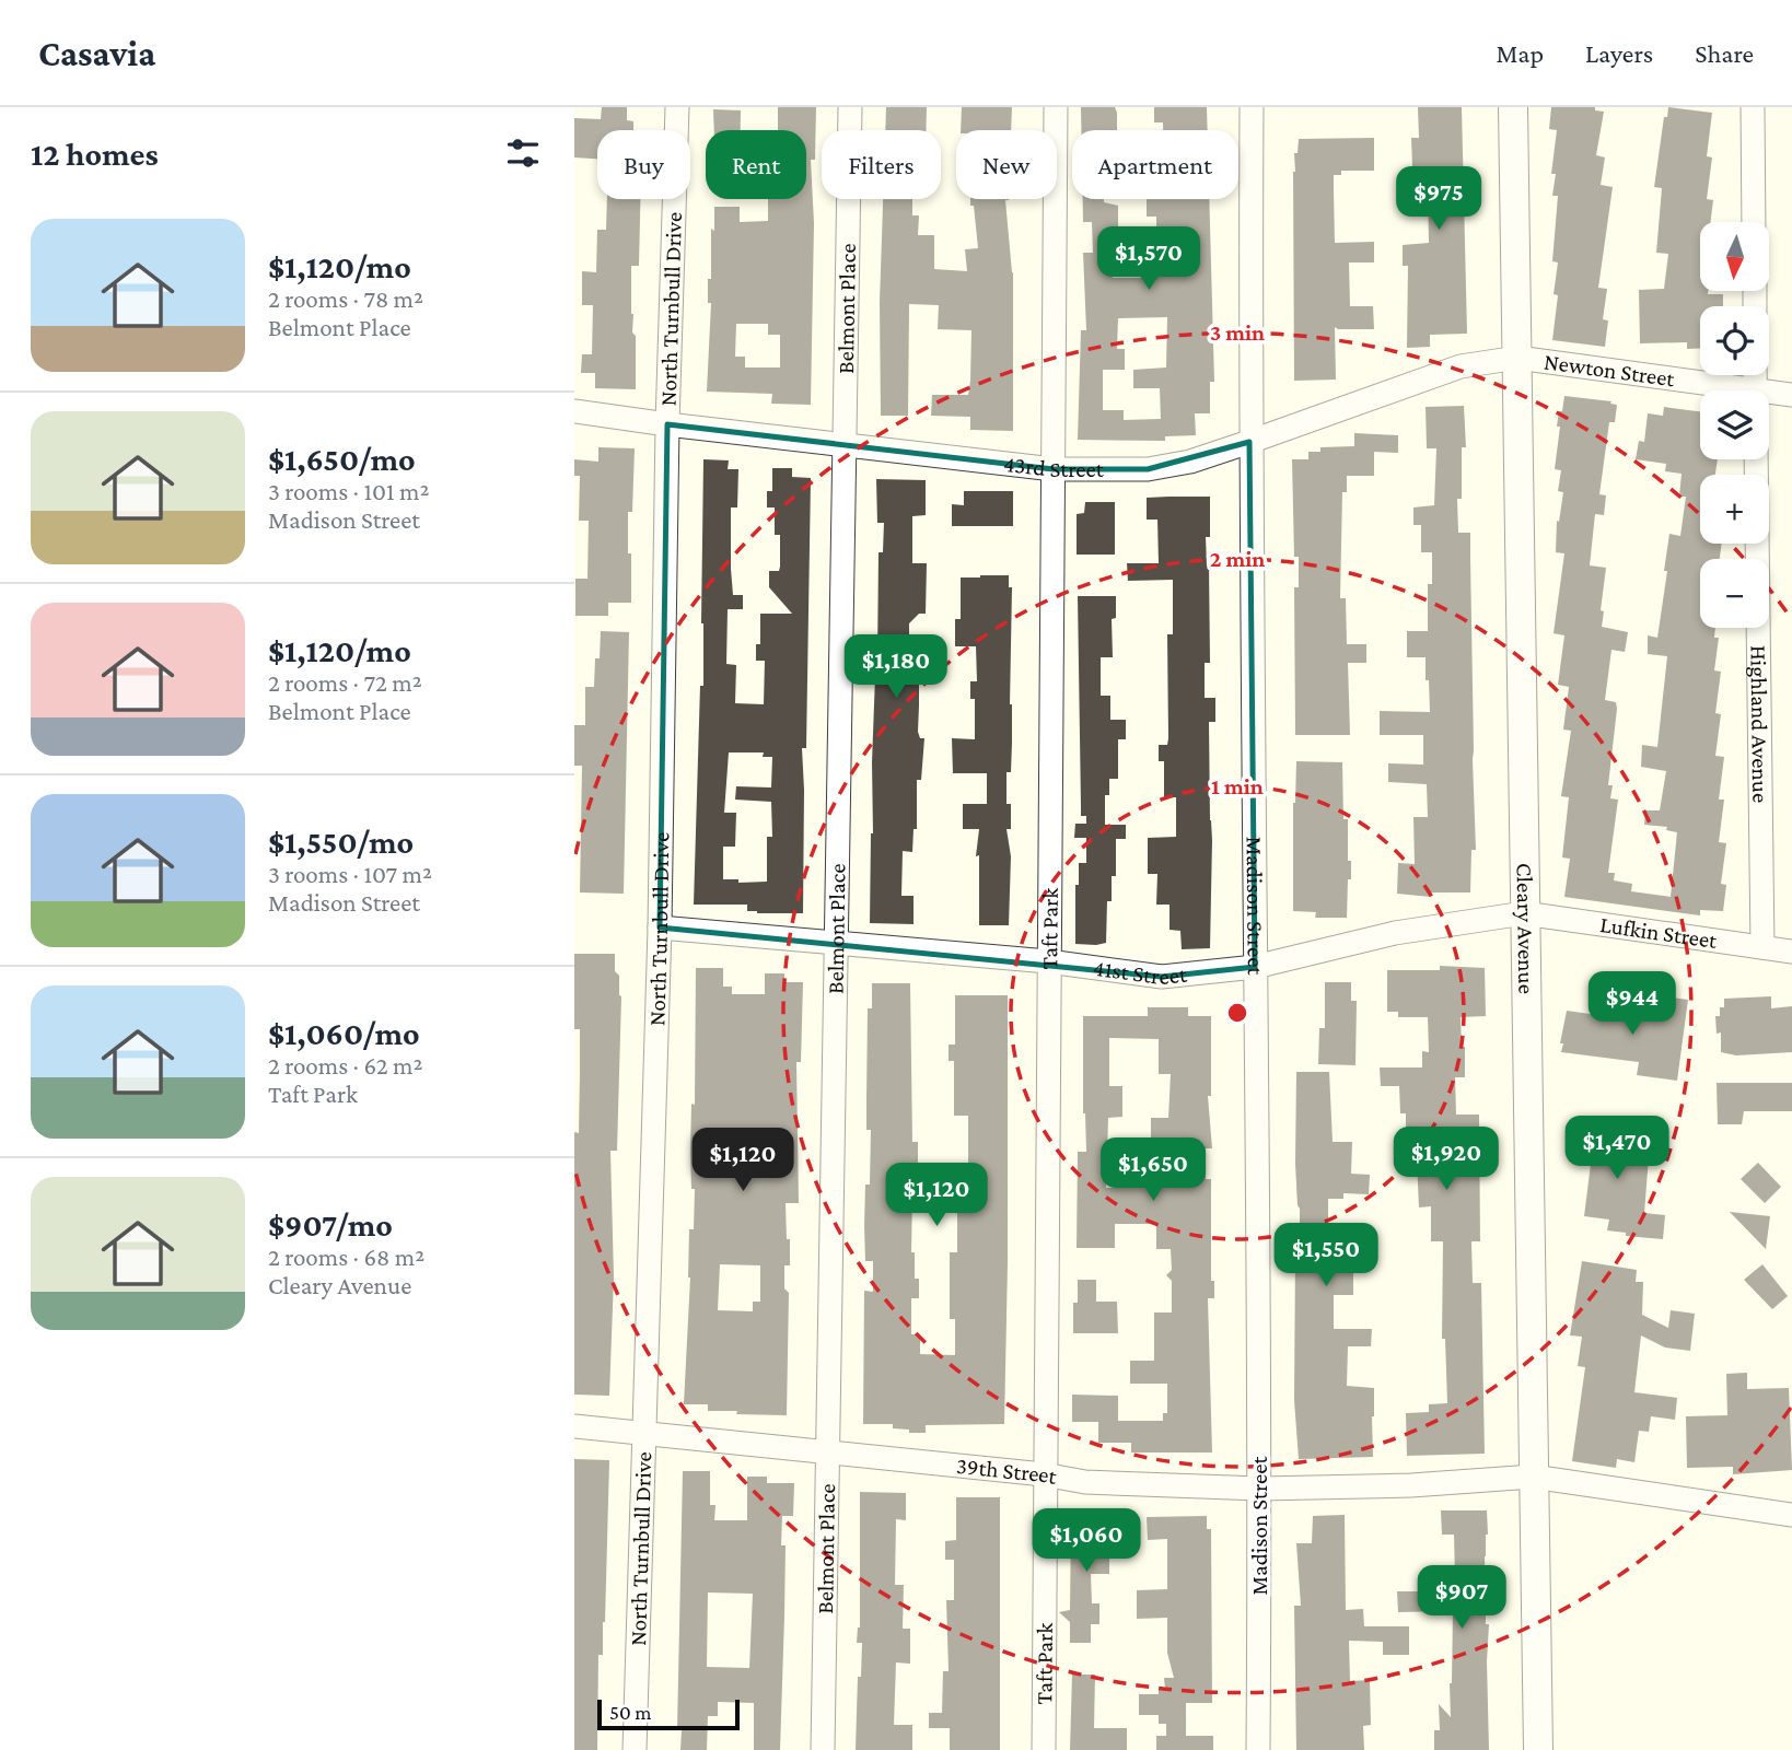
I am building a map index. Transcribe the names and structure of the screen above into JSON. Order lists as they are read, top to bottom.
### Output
{
  "streets": {
    "street": [
      "North Turnbull Drive",
      "Belmont Place",
      "Newton Street",
      "43rd Street",
      "Highland Avenue",
      "Madison Street",
      "Taft Park",
      "Cleary Avenue",
      "Lufkin Street",
      "41st Street",
      "39th Street"
    ]
  },
  "crossings": [
    ["North Turnbull Drive", "43rd Street"],
    ["North Turnbull Drive", "41st Street"],
    ["North Turnbull Drive", "39th Street"],
    ["Belmont Place", "43rd Street"],
    ["Belmont Place", "41st Street"],
    ["Belmont Place", "39th Street"],
    ["Newton Street", "43rd Street"],
    ["Newton Street", "Highland Avenue"],
    ["Newton Street", "Cleary Avenue"],
    ["43rd Street", "Madison Street"],
    ["43rd Street", "Taft Park"],
    ["43rd Street", "Cleary Avenue"],
    ["Highland Avenue", "Lufkin Street"],
    ["Madison Street", "41st Street"],
    ["Madison Street", "39th Street"],
    ["Taft Park", "41st Street"],
    ["Taft Park", "39th Street"],
    ["Cleary Avenue", "Lufkin Street"],
    ["Cleary Avenue", "41st Street"],
    ["Cleary Avenue", "39th Street"],
    ["Lufkin Street", "41st Street"]
  ],
  "scale_bar": "50 m",
  "north": "bottom",
  "page": {
    "header": "Casavia",
    "nav": ["Map", "Layers", "Share"],
    "heading": "12 homes",
    "chip": [
      "Buy",
      "Rent",
      "Filters",
      "New",
      "Apartment"
    ],
    "price": [
      "$975",
      "$1,570",
      "$1,180",
      "$944",
      "$1,470",
      "$1,920",
      "$1,120",
      "$1,650",
      "$1,120",
      "$1,550",
      "$1,060",
      "$907"
    ],
    "list": [
      {
        "name": "$1,120/mo",
        "note": "2 rooms · 78 m² · Belmont Place"
      },
      {
        "name": "$1,650/mo",
        "note": "3 rooms · 101 m² · Madison Street"
      },
      {
        "name": "$1,120/mo",
        "note": "2 rooms · 72 m² · Belmont Place"
      },
      {
        "name": "$1,550/mo",
        "note": "3 rooms · 107 m² · Madison Street"
      },
      {
        "name": "$1,060/mo",
        "note": "2 rooms · 62 m² · Taft Park"
      },
      {
        "name": "$907/mo",
        "note": "2 rooms · 68 m² · Cleary Avenue"
      }
    ],
    "map_buttons": ["+", "−"],
    "scale": "50 m"
  },
  "rings": ["3 min", "2 min", "1 min"]
}
